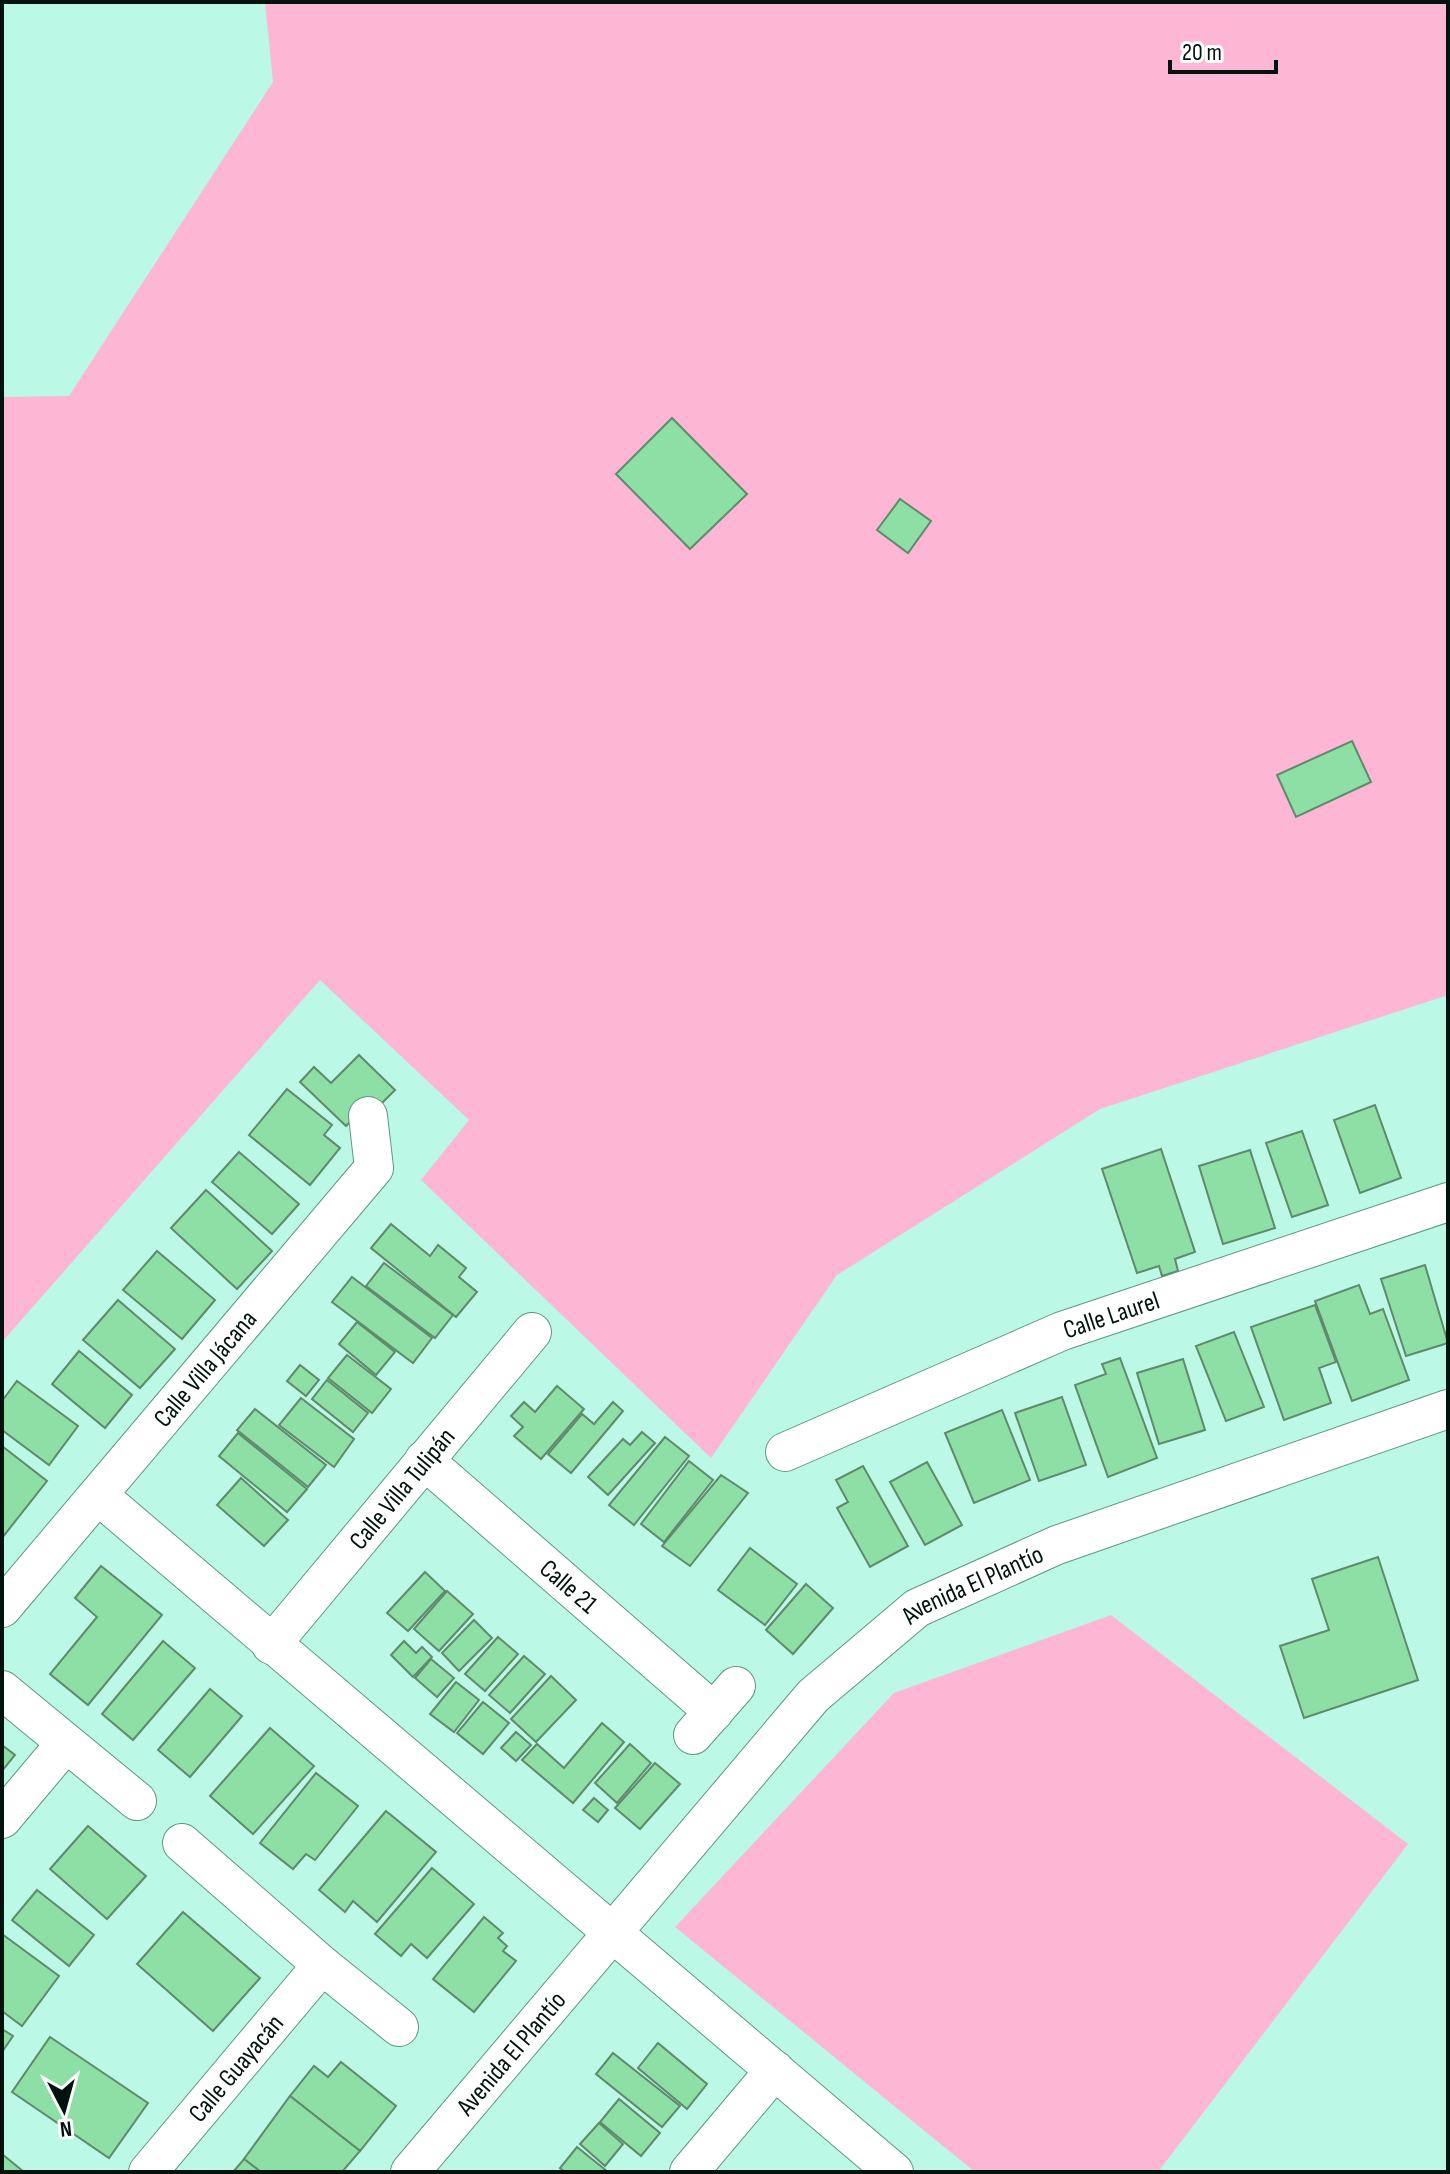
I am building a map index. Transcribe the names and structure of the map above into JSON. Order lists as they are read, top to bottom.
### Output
{
  "streets": {
    "street": [
      "Calle Laurel",
      "Calle Villa Jácana",
      "Calle Villa Tulipán",
      "Calle 21",
      "Avenida El Plantío",
      "Calle Guayacán"
    ]
  },
  "crossings": [
    ["Calle Villa Tulipán", "Calle 21"]
  ],
  "scale_bar": "20 m",
  "north": "bottom"
}
